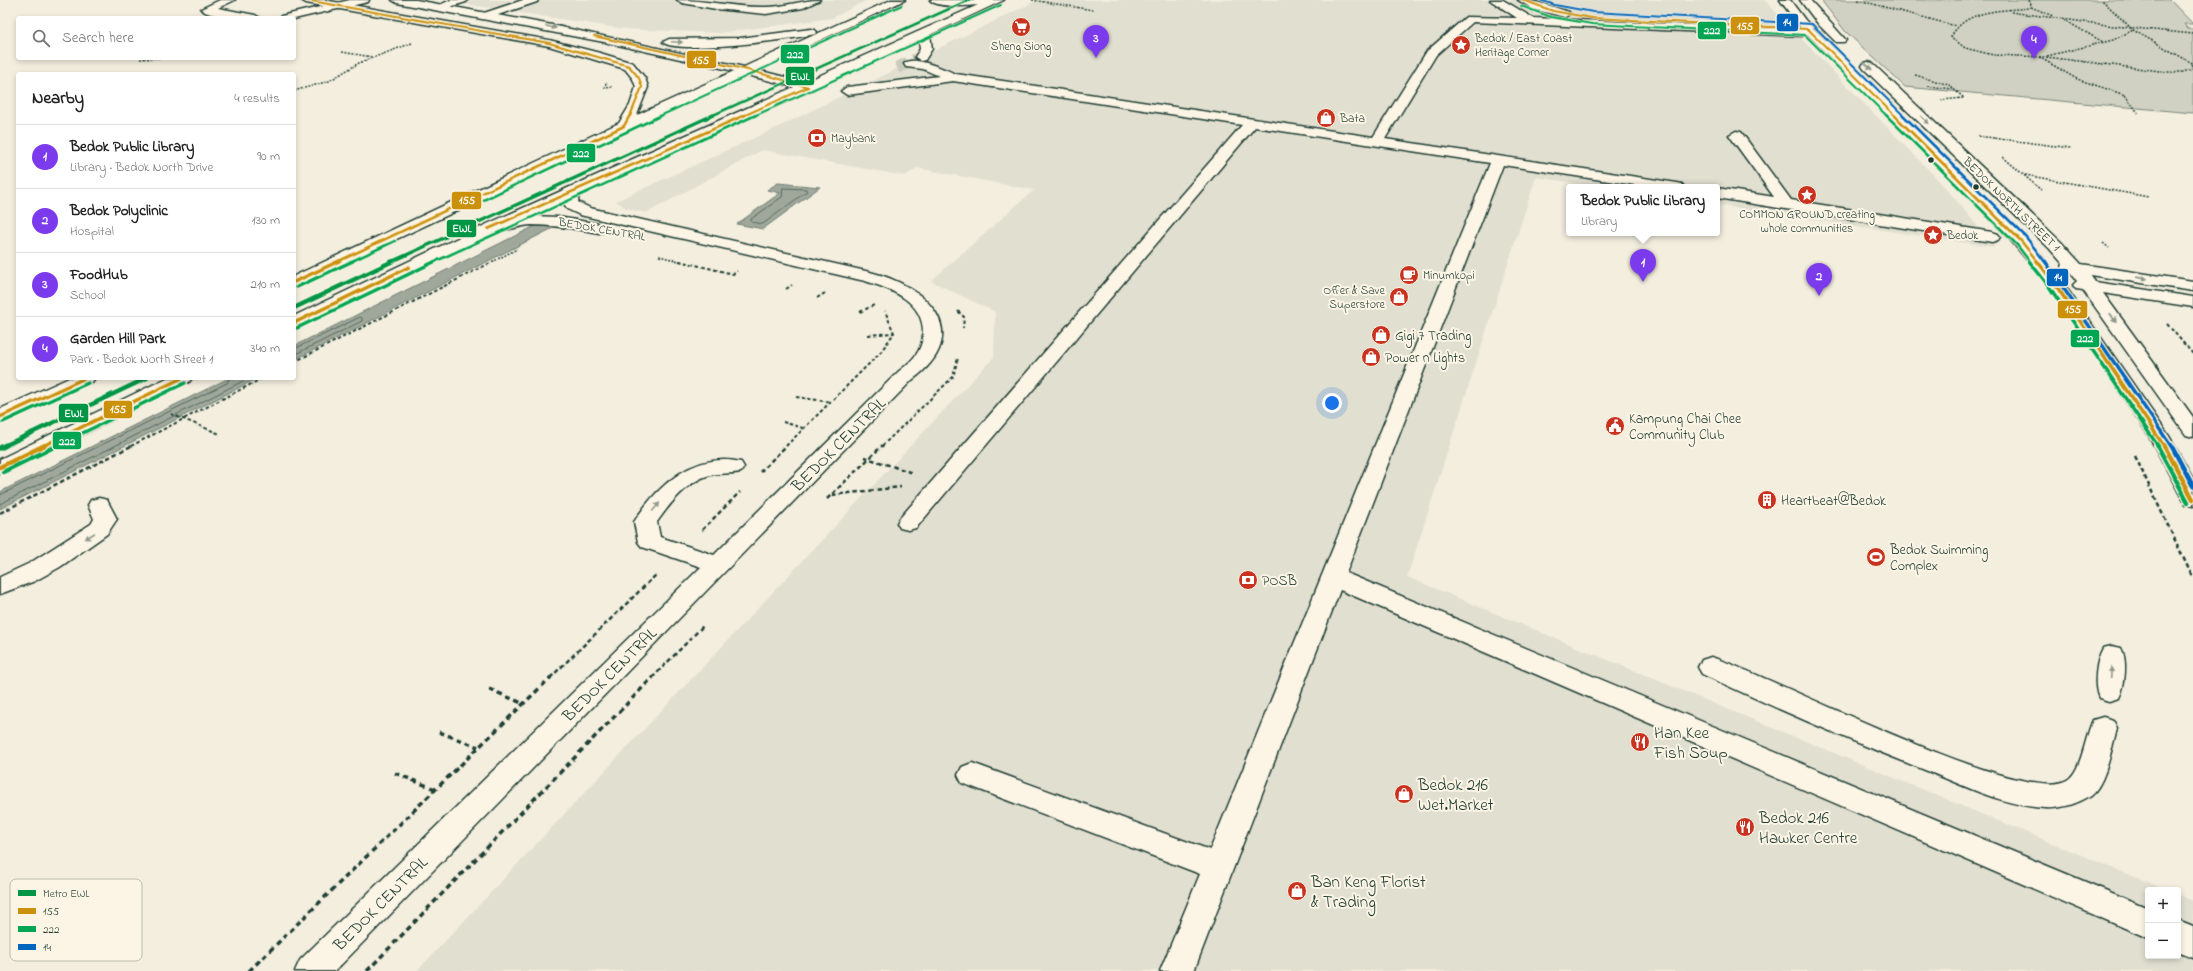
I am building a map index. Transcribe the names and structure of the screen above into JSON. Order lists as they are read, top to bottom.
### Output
{
  "streets": {
    "street": ["BEDOK NORTH STREET 1", "BEDOK CENTRAL"]
  },
  "places": {
    "supermarket": ["Sheng Siong"],
    "place": ["Bedok / East Coast Heritage Corner", "COMMON GROUND creating whole communities", "Bedok"],
    "shop": [
      "Bata",
      "Offer & Save Superstore",
      "Gigi 7 Trading",
      "Power n Lights",
      "Bedok 216 Wet.Market",
      "Ban Keng Florist & Trading"
    ],
    "bank": ["Maybank", "POSB"],
    "cafe": ["Minumkopi"],
    "public building": ["Kampung Chai Chee Community Club"],
    "building": ["Heartbeat@Bedok"],
    "sports": ["Bedok Swimming Complex"],
    "restaurant": ["Han Kee Fish Soup", "Bedok 216 Hawker Centre"]
  },
  "lines": [
    "metro line EWL",
    "transit line 155",
    "transit line 14",
    "transit line 222"
  ],
  "legend": [
    "Metro EWL",
    "155",
    "222",
    "14"
  ],
  "page": {
    "search": "Search here",
    "pins": [
      "3",
      "4",
      "1",
      "2"
    ],
    "heading": ["Nearby", "4 results"],
    "list": [
      {
        "mark": "1",
        "name": "Bedok Public Library",
        "note": "Library · Bedok North Drive",
        "value": "90 m"
      },
      {
        "mark": "2",
        "name": "Bedok Polyclinic",
        "note": "Hospital",
        "value": "130 m"
      },
      {
        "mark": "3",
        "name": "FoodHub",
        "note": "School",
        "value": "210 m"
      },
      {
        "mark": "4",
        "name": "Garden Hill Park",
        "note": "Park · Bedok North Street 1",
        "value": "340 m"
      }
    ],
    "popup": ["Bedok Public Library", "Library"],
    "map_buttons": ["+", "−"]
  }
}
